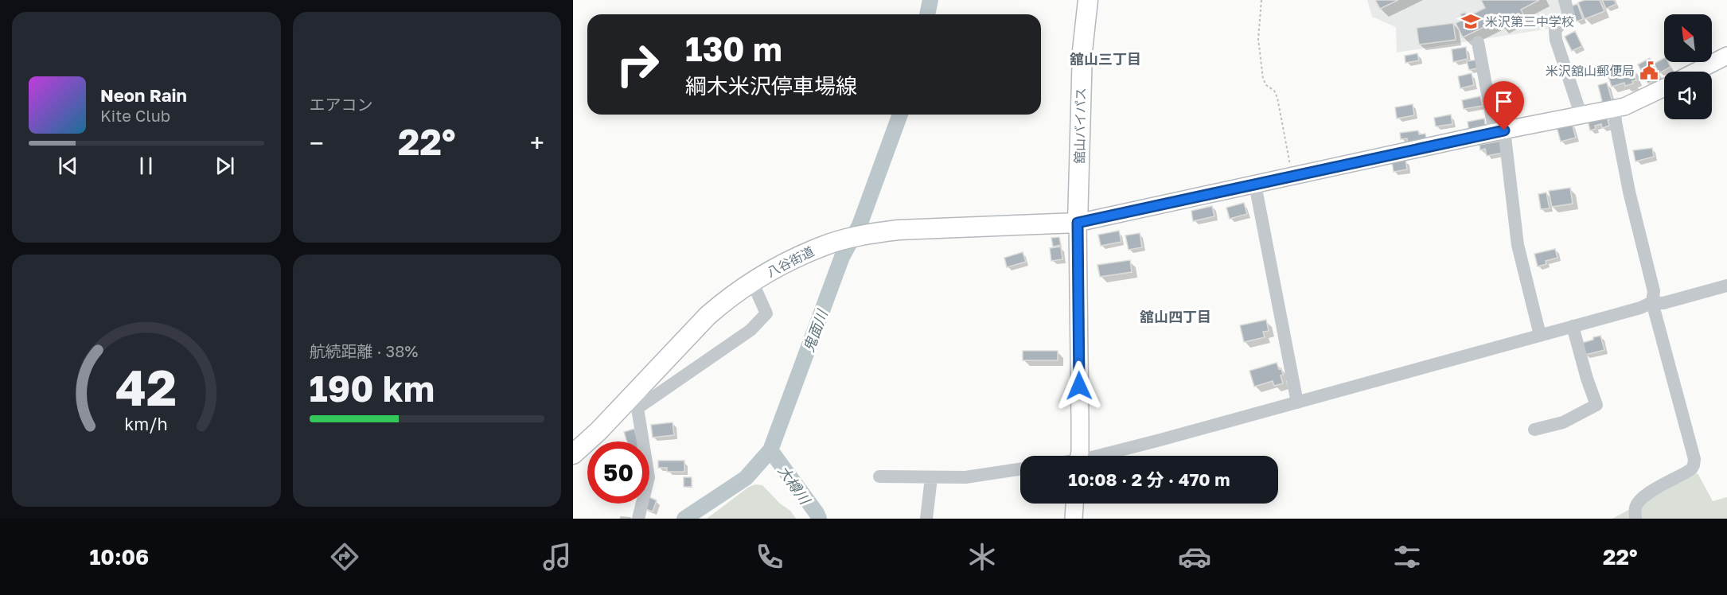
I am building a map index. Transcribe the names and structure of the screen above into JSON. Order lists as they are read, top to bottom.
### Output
{
  "streets": {
    "highway": ["舘山バイパス", "八谷街道"]
  },
  "crossings": [
    ["舘山バイパス", "八谷街道"]
  ],
  "districts": ["舘山三丁目", "舘山四丁目"],
  "water": ["鬼面川", "大樽川"],
  "places": {
    "school or university": ["米沢第三中学校"],
    "public building": ["米沢舘山郵便局"]
  },
  "north": "top left",
  "page": {
    "tile": [
      "エアコン",
      ["航続距離 · 38%", "190 km"]
    ],
    "turn": ["130 m", "綱木米沢停車場線"],
    "song": ["Neon Rain", "Kite Club"],
    "heat": ["−", "22°", "+"],
    "limit": "50",
    "trip": "10:08 · 2 分 · 470 m",
    "tabs": ["10:06", "22°"],
    "gauge": ["42", "km/h"]
  }
}
